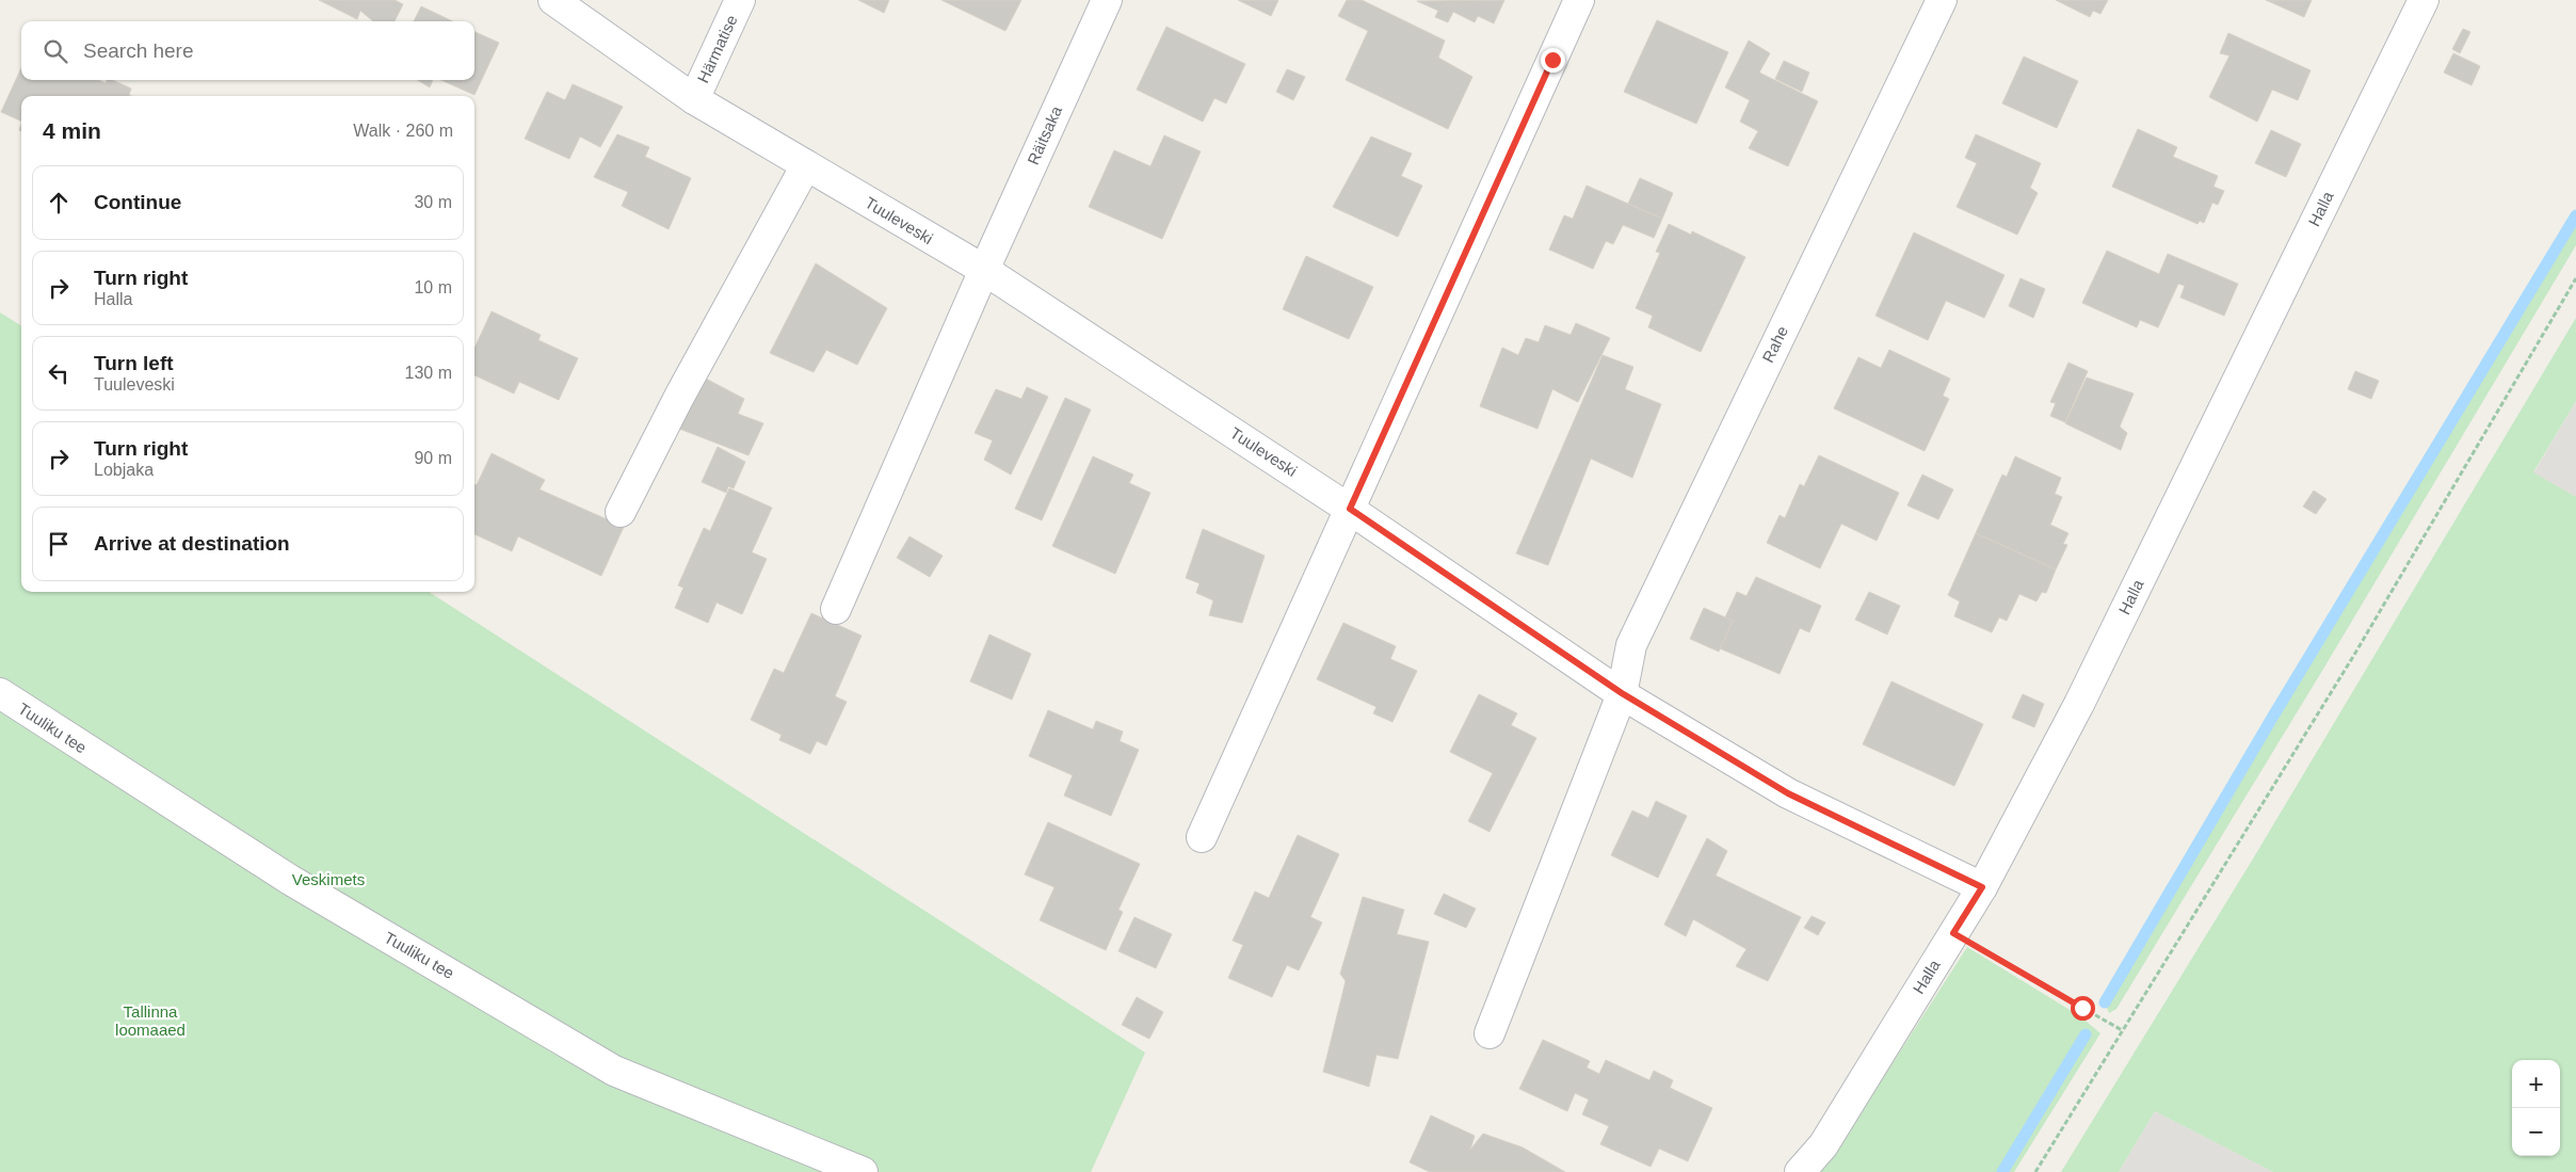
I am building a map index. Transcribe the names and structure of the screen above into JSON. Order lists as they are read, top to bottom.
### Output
{
  "streets": {
    "street": [
      "Härmatise",
      "Räitsaka",
      "Halla",
      "Tuuleveski",
      "Rahe",
      "Tuuliku tee"
    ]
  },
  "crossings": [
    ["Härmatise", "Tuuleveski"],
    ["Räitsaka", "Tuuleveski"],
    ["Halla", "Tuuleveski"],
    ["Tuuleveski", "Rahe"]
  ],
  "parks": ["Veskimets", "Tallinna loomaaed"],
  "page": {
    "search": "Search here",
    "heading": ["4 min", "Walk · 260 m"],
    "list": [
      ["Continue", "30 m"],
      ["Turn right", "Halla", "10 m"],
      ["Turn left", "Tuuleveski", "130 m"],
      ["Turn right", "Lobjaka", "90 m"],
      "Arrive at destination"
    ],
    "map_buttons": ["+", "−"]
  }
}
